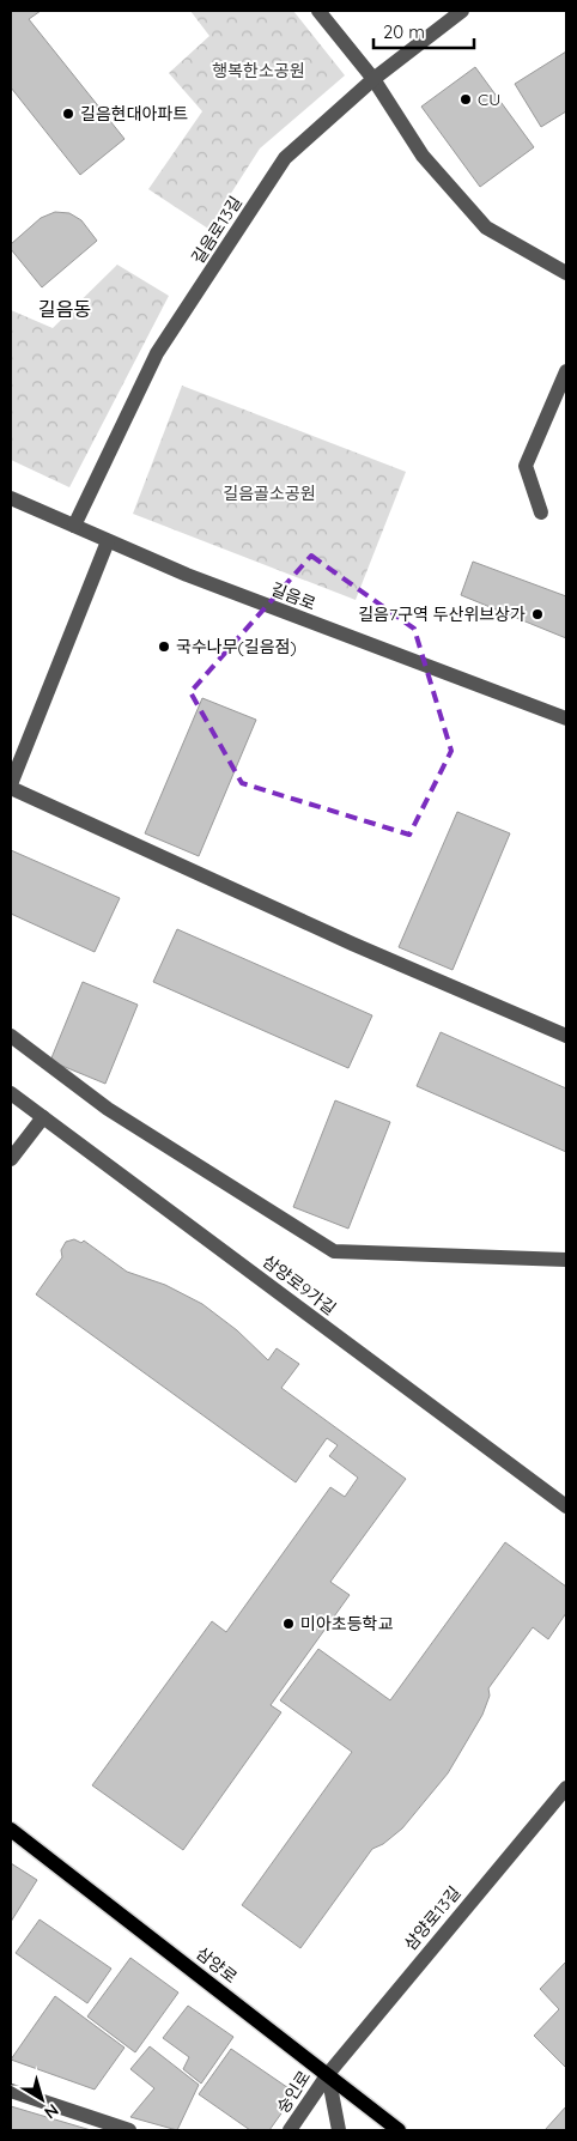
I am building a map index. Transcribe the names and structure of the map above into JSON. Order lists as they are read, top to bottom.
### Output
{
  "streets": {
    "main road": ["삼양로"],
    "street": [
      "길음로13길",
      "길음로",
      "삼양로9가길",
      "삼양로13길",
      "숭인로"
    ]
  },
  "crossings": [
    ["길음로13길", "길음로"],
    ["삼양로13길", "삼양로"],
    ["삼양로13길", "숭인로"],
    ["삼양로", "숭인로"]
  ],
  "districts": ["길음동"],
  "parks": ["행복한소공원", "길음골소공원"],
  "places": [
    "CU",
    "길음현대아파트",
    "길음7구역 두산위브상가",
    "국수나무(길음점)",
    "미아초등학교"
  ],
  "scale_bar": "20 m",
  "north": "bottom right"
}
